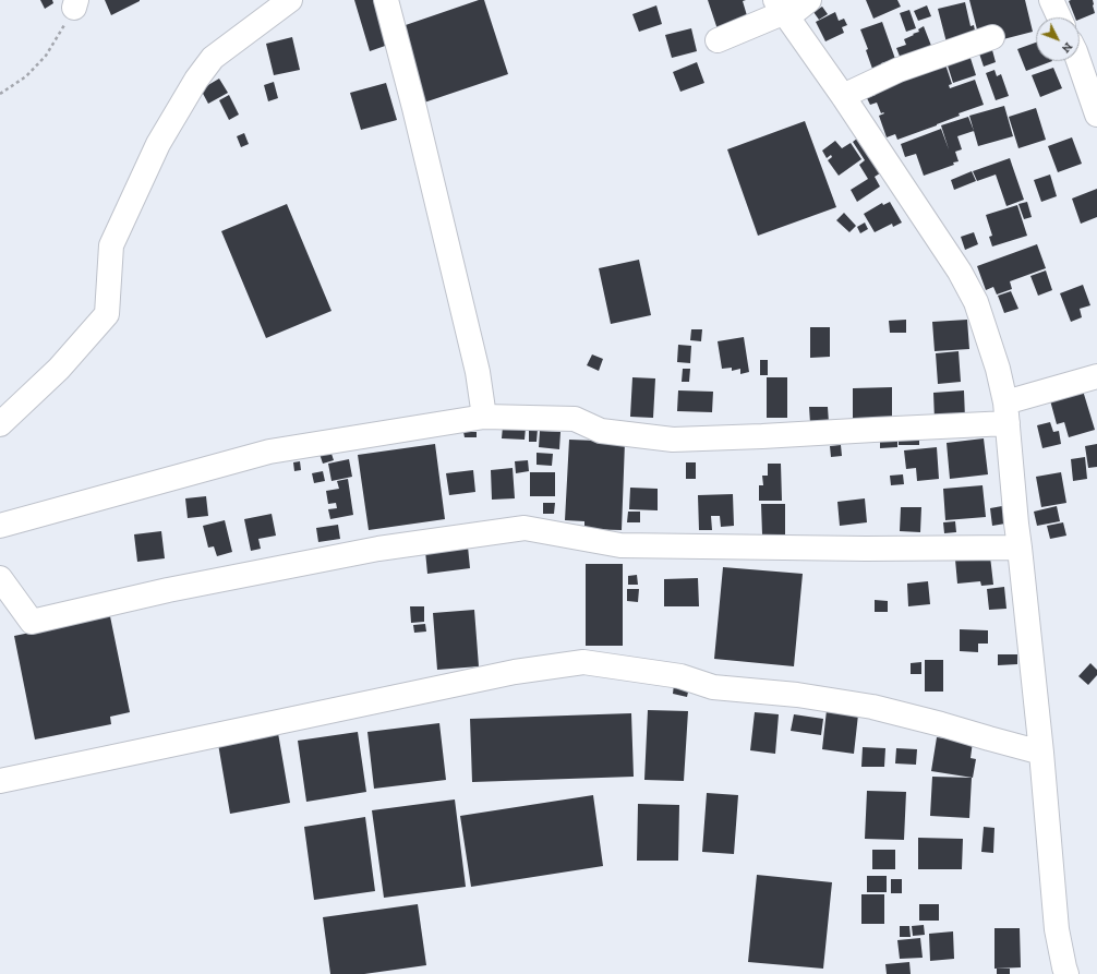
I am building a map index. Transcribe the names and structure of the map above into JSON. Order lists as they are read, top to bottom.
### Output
{
  "north": "bottom right"
}
